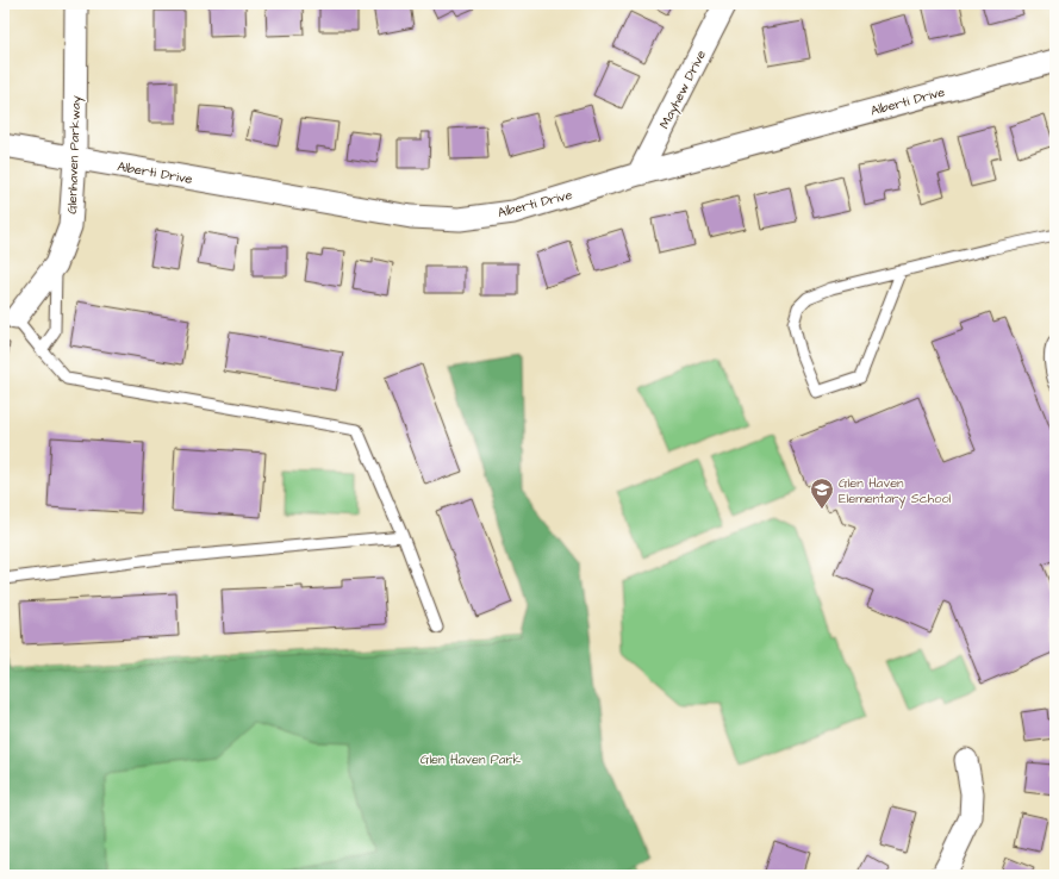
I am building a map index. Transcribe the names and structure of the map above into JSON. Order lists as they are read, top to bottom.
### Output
{
  "streets": {
    "street": ["Mayhew Drive", "Alberti Drive", "Glenhaven Parkway"]
  },
  "crossings": [
    ["Mayhew Drive", "Alberti Drive"],
    ["Alberti Drive", "Glenhaven Parkway"]
  ],
  "parks": ["Glen Haven Park"],
  "places": {
    "school or university": ["Glen Haven Elementary School"]
  }
}
